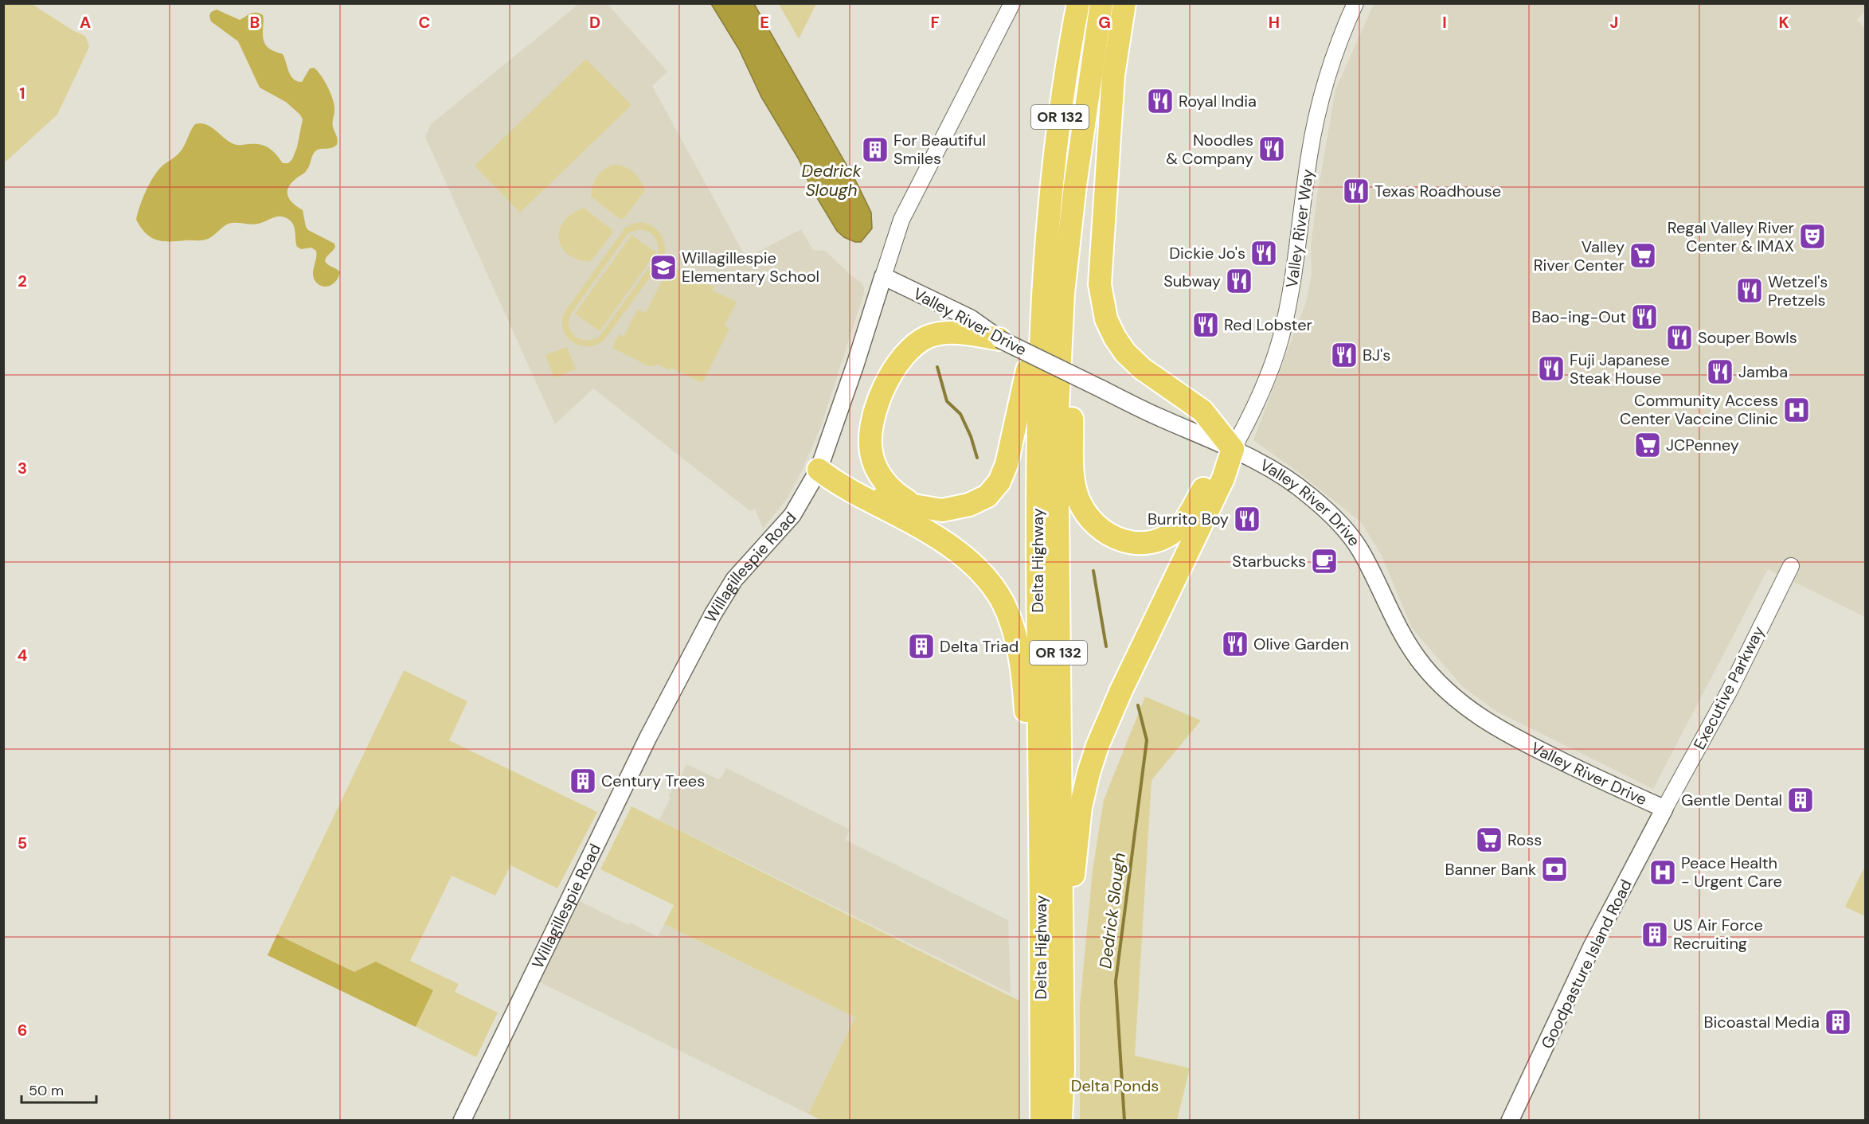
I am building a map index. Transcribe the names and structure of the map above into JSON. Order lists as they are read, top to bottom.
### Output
{
  "streets": {
    "highway": ["OR 132", "Delta Highway"],
    "main road": ["Valley River Drive", "Willagillespie Road", "Goodpasture Island Road"],
    "street": ["Valley River Way", "Executive Parkway"]
  },
  "crossings": [
    ["Valley River Way", "Valley River Drive"],
    ["Valley River Drive", "Willagillespie Road"],
    ["Valley River Drive", "Executive Parkway"],
    ["Valley River Drive", "Goodpasture Island Road"],
    ["Executive Parkway", "Goodpasture Island Road"]
  ],
  "water": ["Dedrick Slough"],
  "parks": ["Delta Ponds"],
  "places": {
    "restaurant": [
      "Royal India",
      "Noodles & Company",
      "Texas Roadhouse",
      "Dickie Jo's",
      "Subway",
      "Wetzel's Pretzels",
      "Bao-ing-Out",
      "Red Lobster",
      "Souper Bowls",
      "BJ's",
      "Fuji Japanese Steak House",
      "Jamba",
      "Burrito Boy",
      "Olive Garden"
    ],
    "building": [
      "For Beautiful Smiles",
      "Delta Triad",
      "Century Trees",
      "Gentle Dental",
      "US Air Force Recruiting",
      "Bicoastal Media"
    ],
    "theatre": ["Regal Valley River Center & IMAX"],
    "supermarket": ["Valley River Center", "JCPenney", "Ross"],
    "school or university": ["Willagillespie Elementary School"],
    "hospital": ["Community Access Center Vaccine Clinic", "Peace Health - Urgent Care"],
    "cafe": ["Starbucks"],
    "bank": ["Banner Bank"]
  },
  "scale_bar": "50 m",
  "grid": {
    "columns": [
      "A",
      "B",
      "C",
      "D",
      "E",
      "F",
      "G",
      "H",
      "I",
      "J",
      "K"
    ],
    "rows": [
      "1",
      "2",
      "3",
      "4",
      "5",
      "6"
    ]
  }
}
